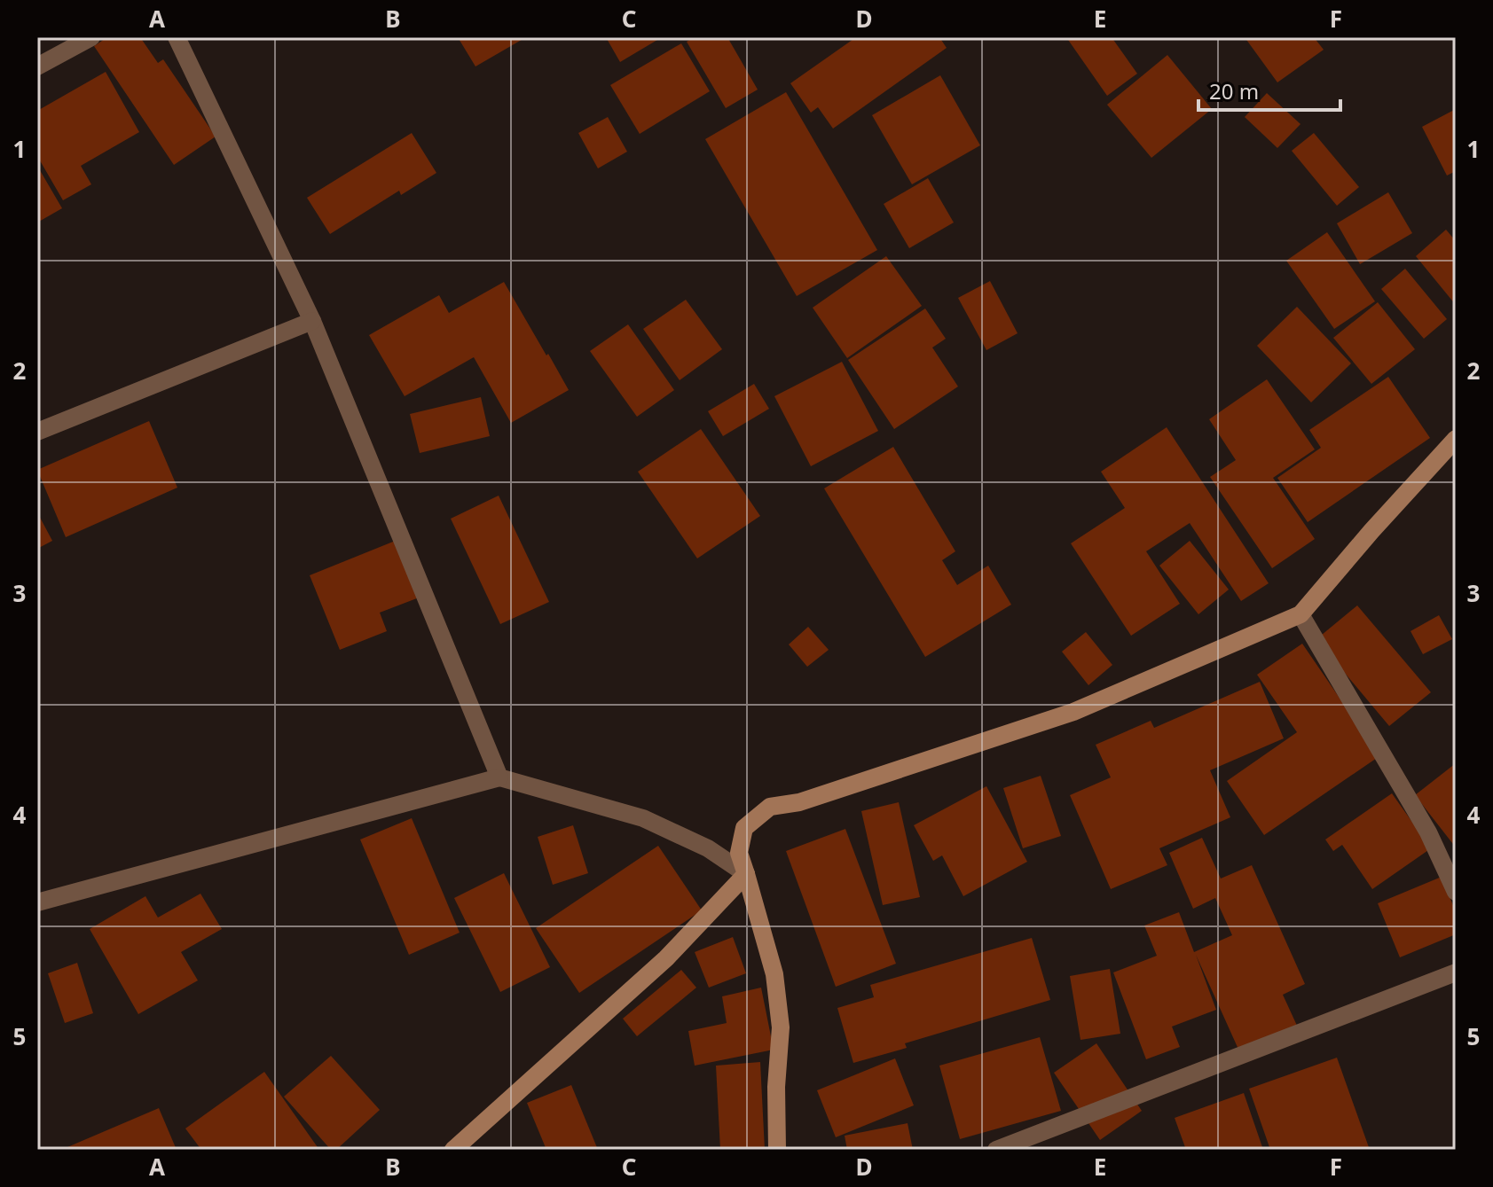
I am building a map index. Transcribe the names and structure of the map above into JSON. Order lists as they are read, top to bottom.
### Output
{
  "scale_bar": "20 m",
  "grid": {
    "columns": [
      "A",
      "B",
      "C",
      "D",
      "E",
      "F"
    ],
    "rows": [
      "1",
      "2",
      "3",
      "4",
      "5"
    ]
  }
}
